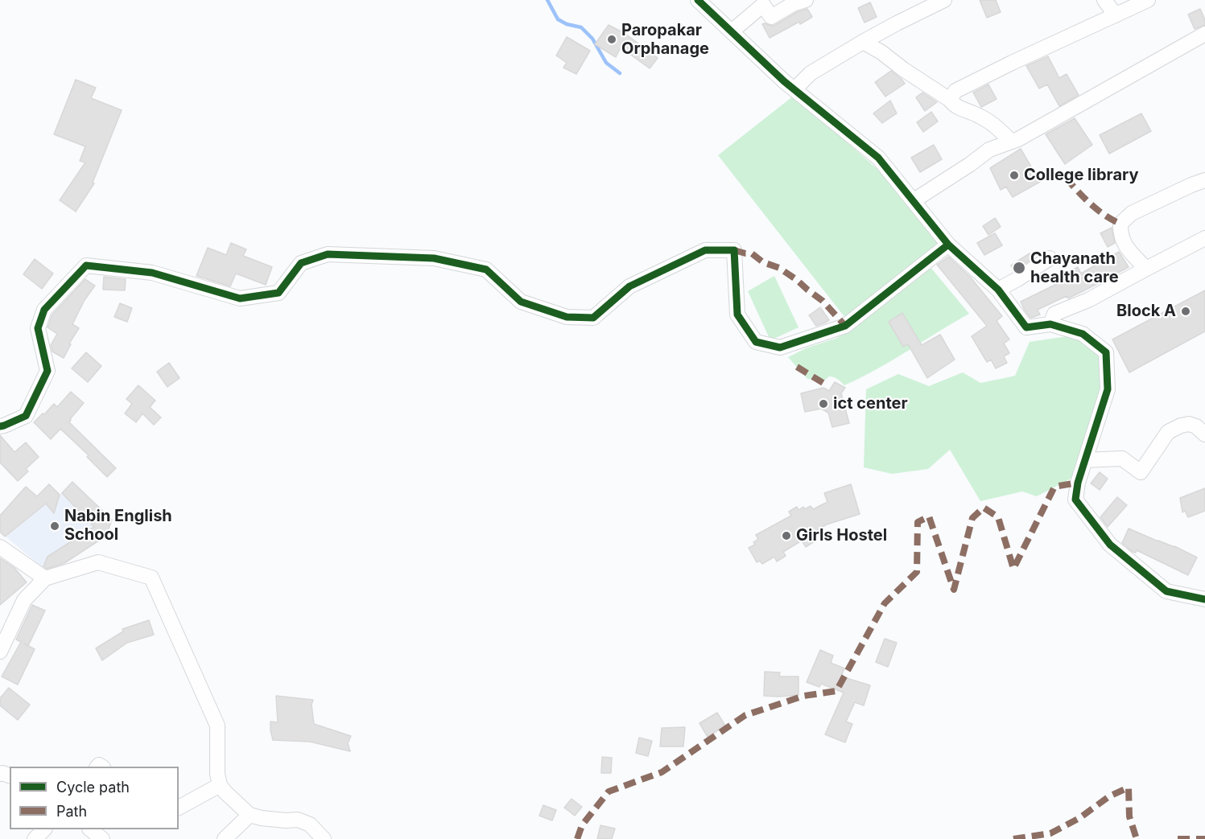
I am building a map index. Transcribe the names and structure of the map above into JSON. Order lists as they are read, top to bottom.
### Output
{
  "places": [
    "Paropakar Orphanage",
    "College library",
    "Chayanath health care",
    "Block A",
    "ict center",
    "Nabin English School",
    "Girls Hostel"
  ],
  "legend": ["Cycle path", "Path"]
}
